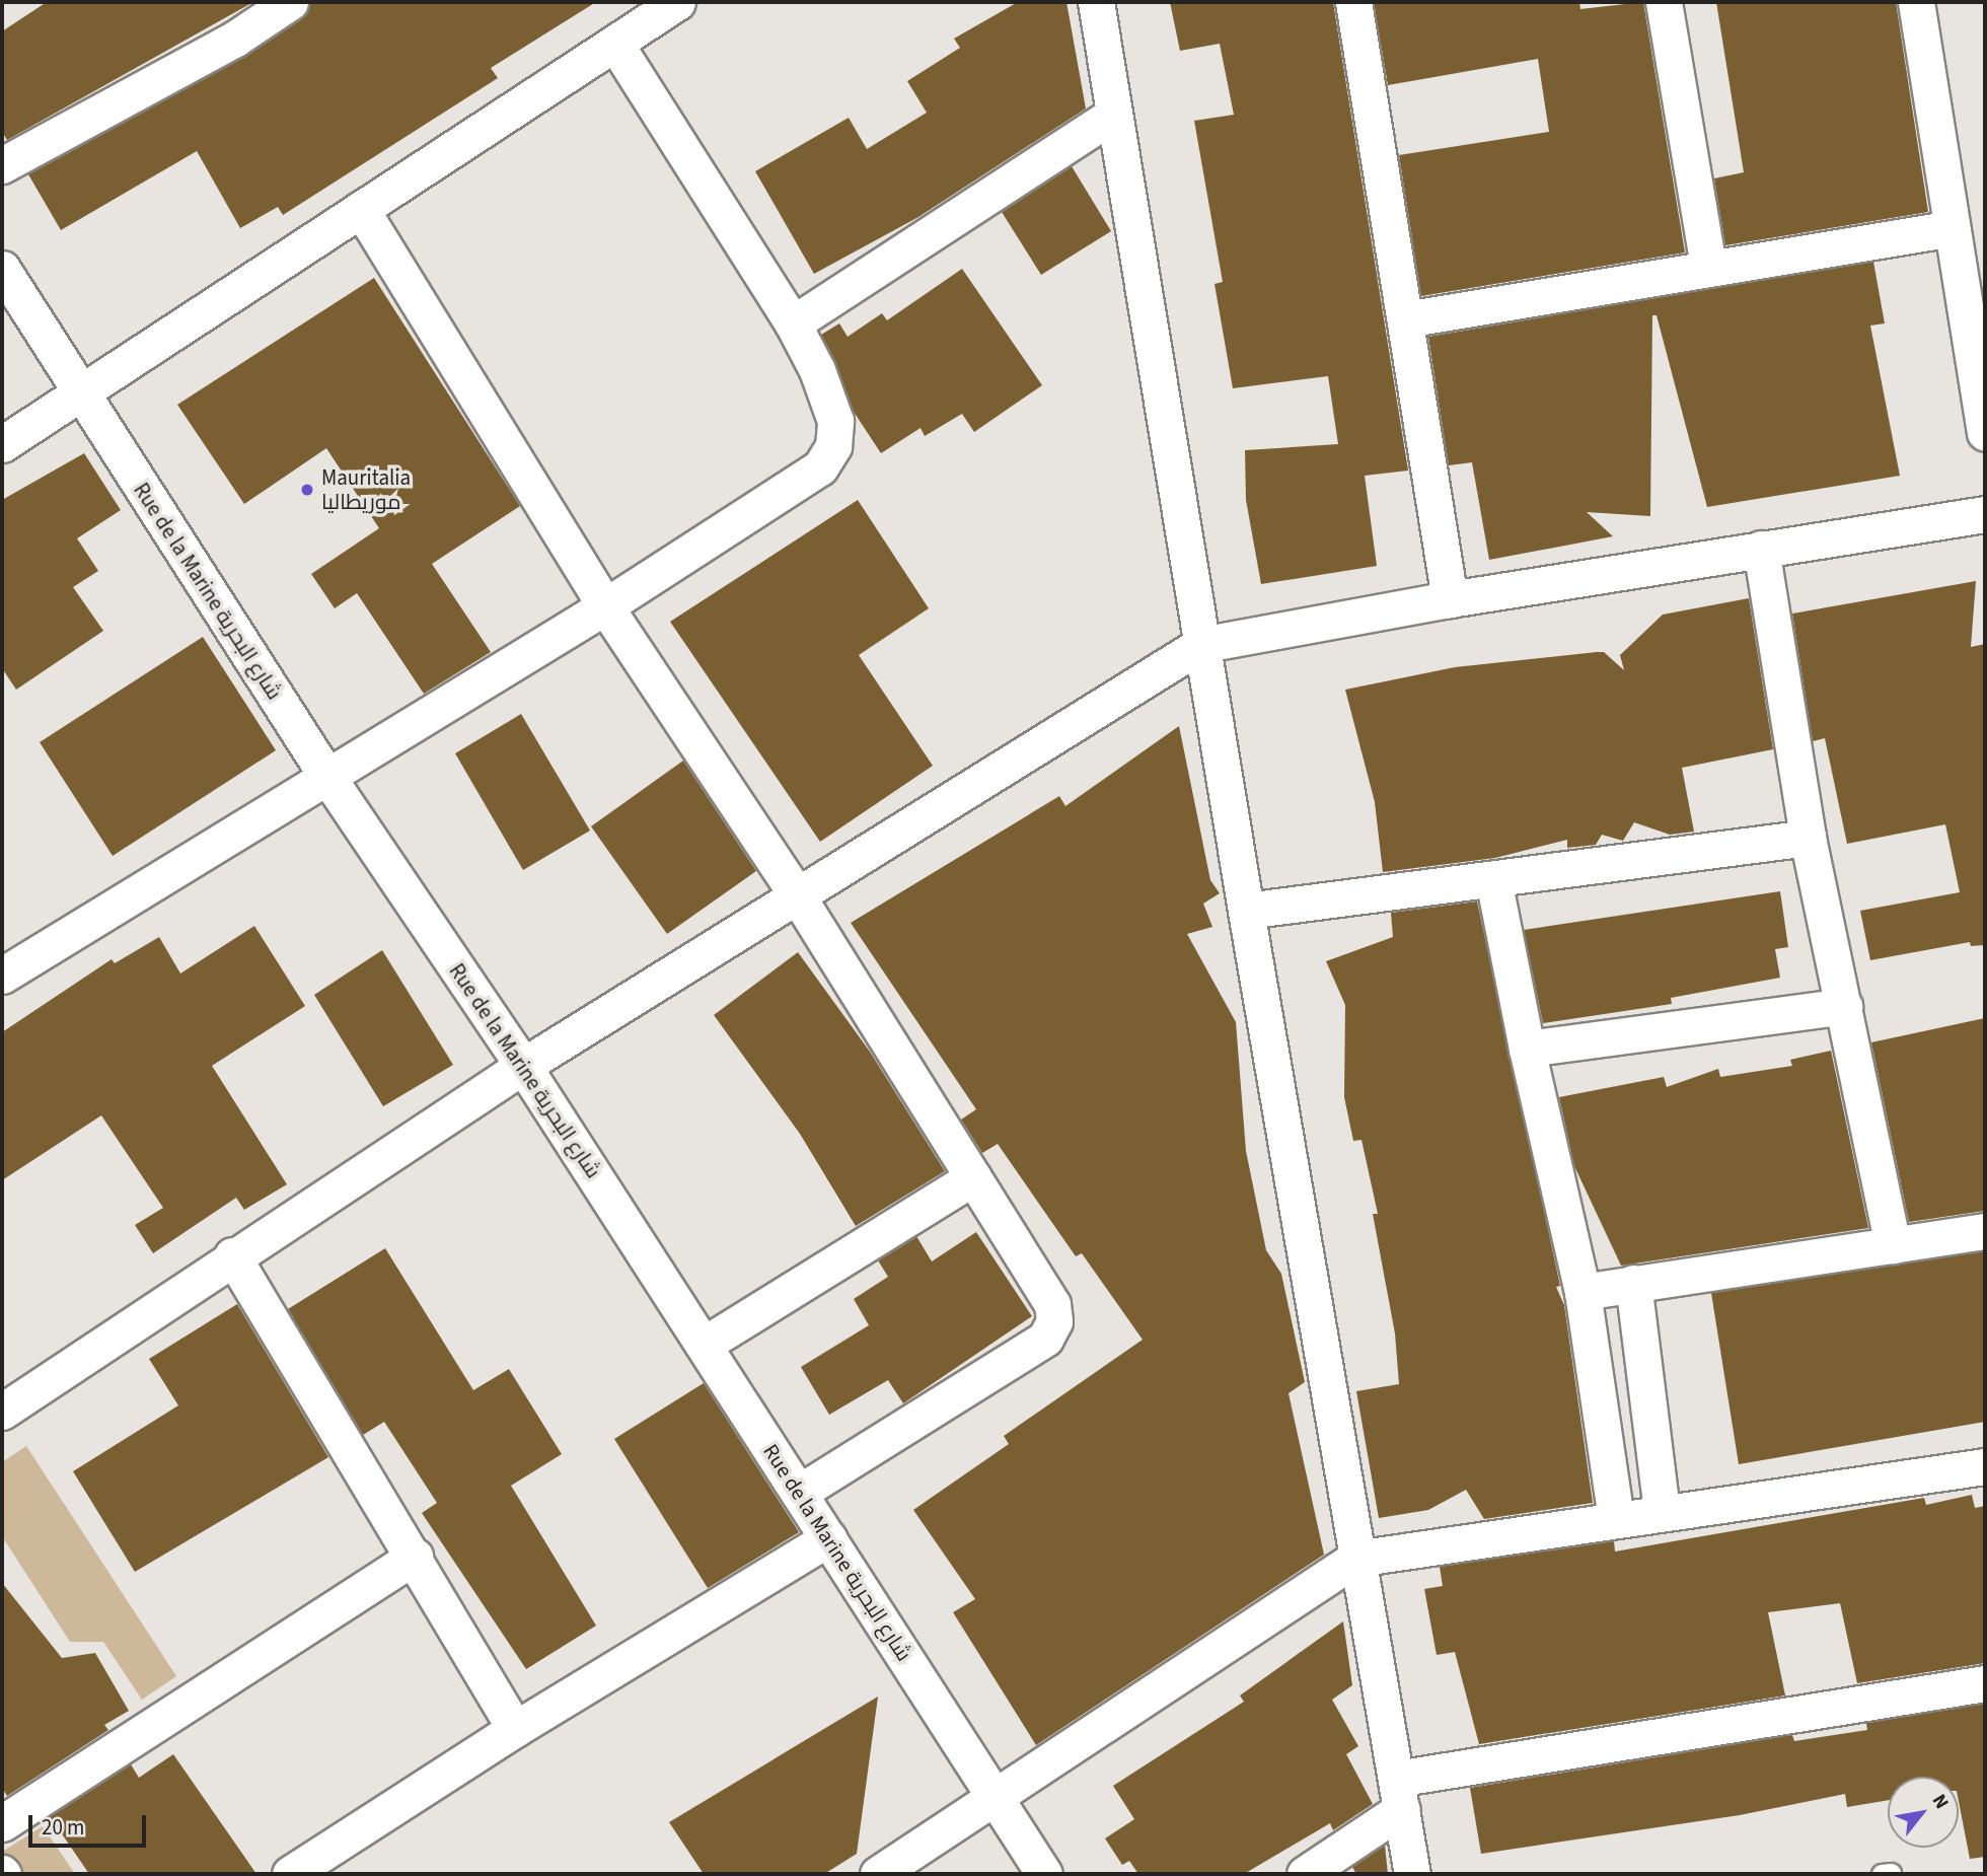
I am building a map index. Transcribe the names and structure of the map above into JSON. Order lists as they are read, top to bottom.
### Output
{
  "streets": {
    "street": ["Rue de la Marine شارع البحرية"]
  },
  "places": ["Mauritalia موريطاليا"],
  "scale_bar": "20 m",
  "north": "top right"
}
